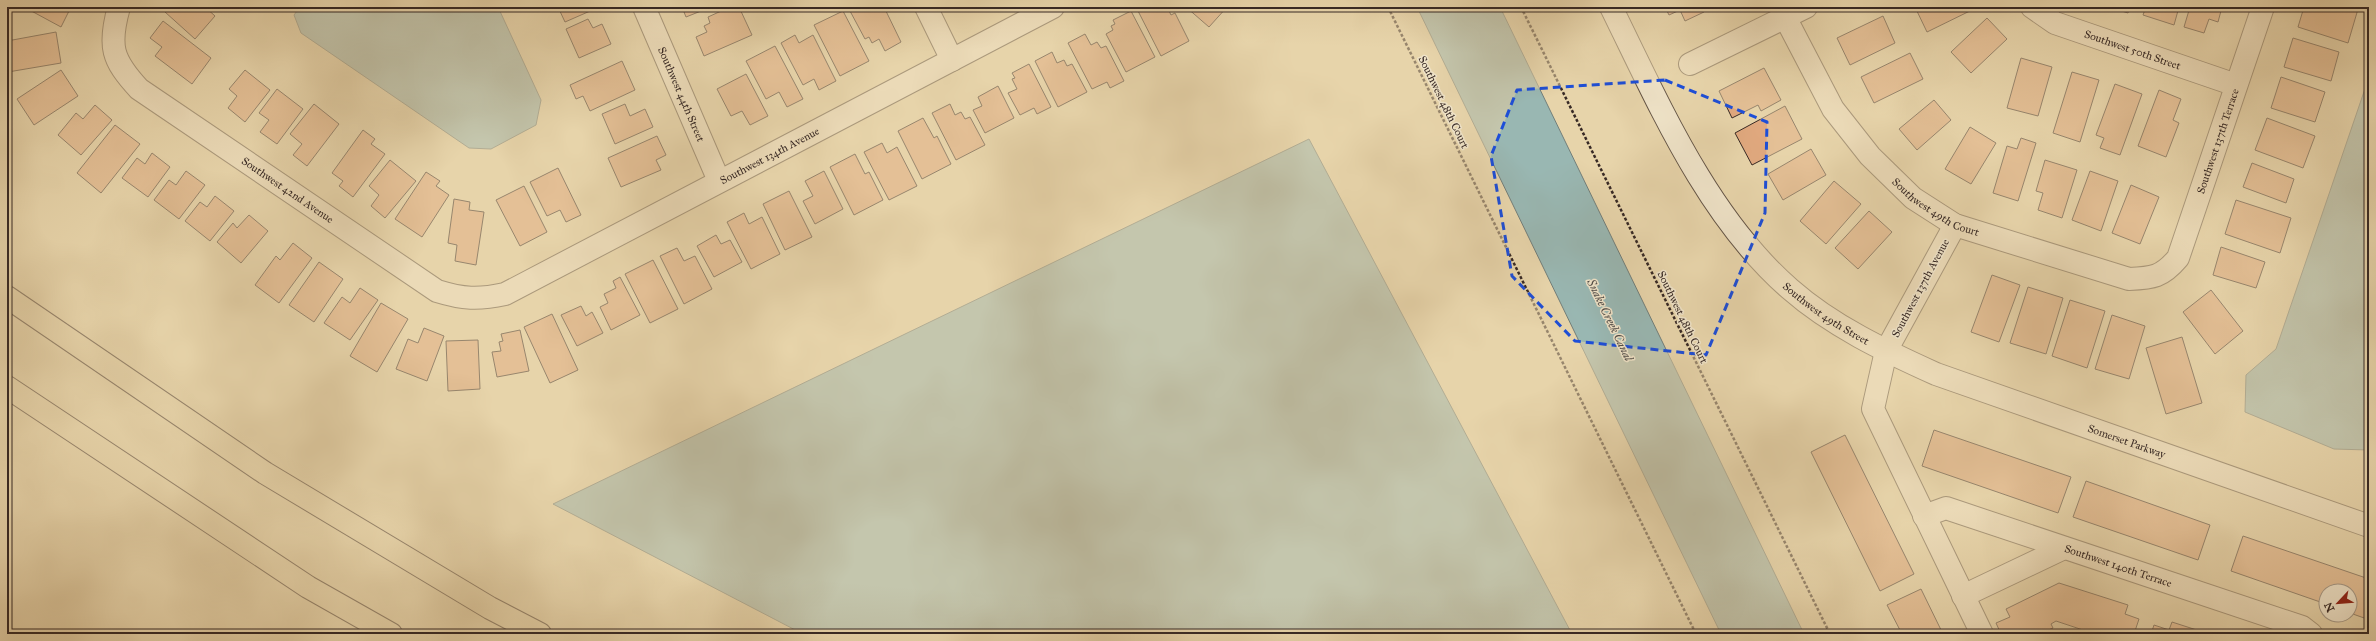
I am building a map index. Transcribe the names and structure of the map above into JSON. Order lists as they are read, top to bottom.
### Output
{
  "streets": {
    "street": [
      "Southwest 50th Street",
      "Southwest 44th Street",
      "Southwest 137th Terrace",
      "Southwest 134th Avenue",
      "Southwest 42nd Avenue",
      "Southwest 49th Court",
      "Southwest 137th Avenue",
      "Southwest 49th Street",
      "Somerset Parkway",
      "Southwest 140th Terrace"
    ],
    "path": ["Southwest 48th Court"]
  },
  "crossings": [
    ["Southwest 50th Street", "Southwest 137th Terrace"],
    ["Southwest 44th Street", "Southwest 134th Avenue"],
    ["Southwest 137th Terrace", "Southwest 49th Court"],
    ["Southwest 134th Avenue", "Southwest 42nd Avenue"],
    ["Southwest 49th Court", "Southwest 137th Avenue"],
    ["Southwest 137th Avenue", "Southwest 49th Street"],
    ["Southwest 137th Avenue", "Somerset Parkway"],
    ["Southwest 49th Street", "Somerset Parkway"]
  ],
  "water": ["Snake Creek Canal"],
  "north": "bottom left"
}
